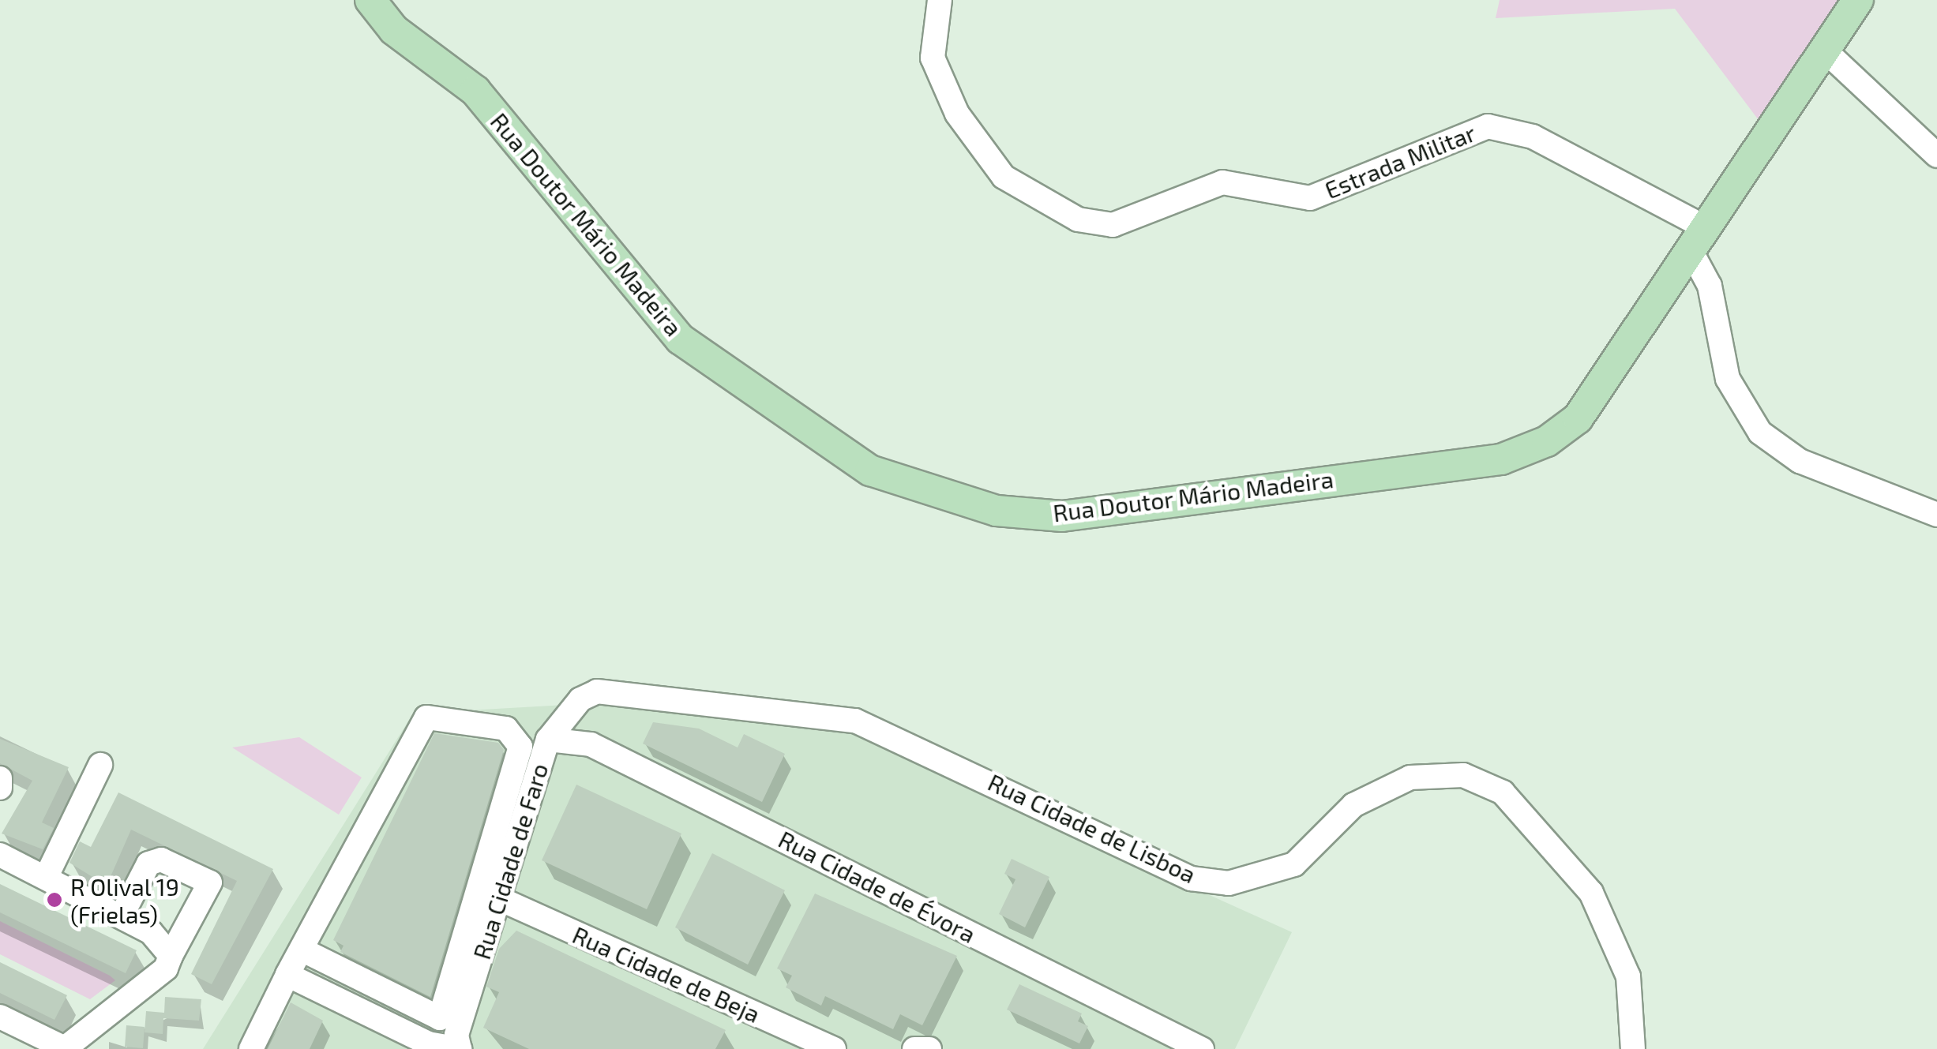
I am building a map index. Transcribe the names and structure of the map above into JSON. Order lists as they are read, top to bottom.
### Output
{
  "streets": {
    "main road": ["Rua Doutor Mário Madeira"],
    "street": [
      "Estrada Militar",
      "Rua Cidade de Lisboa",
      "Rua Cidade de Faro",
      "Rua Cidade de Évora",
      "Rua Cidade de Beja"
    ]
  },
  "crossings": [
    ["Estrada Militar", "Rua Doutor Mário Madeira"],
    ["Rua Cidade de Lisboa", "Rua Cidade de Faro"],
    ["Rua Cidade de Faro", "Rua Cidade de Évora"],
    ["Rua Cidade de Faro", "Rua Cidade de Beja"]
  ],
  "places": ["R Olival 19 (Frielas)"]
}
